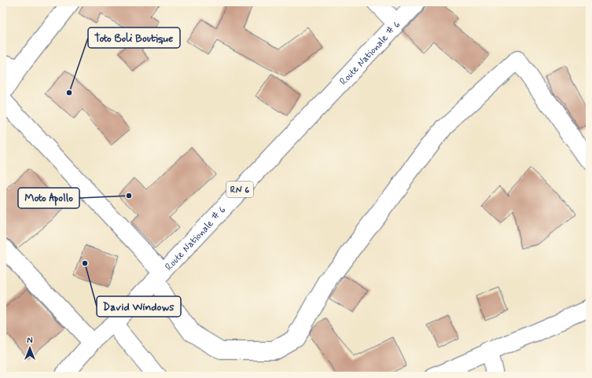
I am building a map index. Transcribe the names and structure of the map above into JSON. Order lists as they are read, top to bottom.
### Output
{
  "streets": {
    "street": ["Route Nationale # 6", "RN 6"]
  },
  "places": ["Toto Boli Boutique", "Moto Apollo", "David Windows"],
  "north": "top"
}
